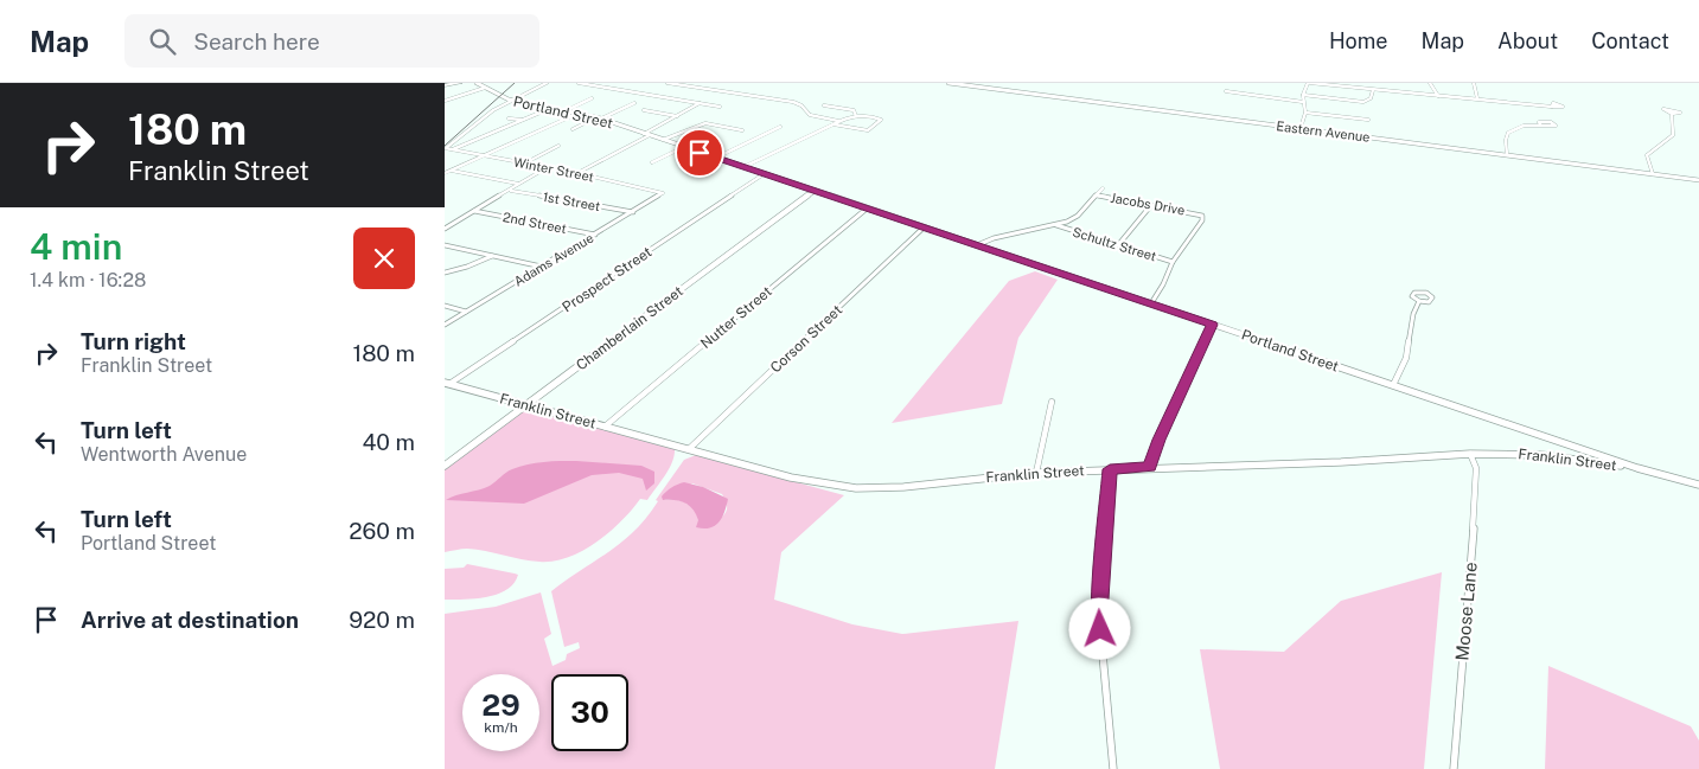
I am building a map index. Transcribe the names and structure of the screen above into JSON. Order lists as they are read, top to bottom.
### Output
{
  "streets": {
    "street": [
      "Portland Street",
      "Eastern Avenue",
      "Winter Street",
      "1st Street",
      "Jacobs Drive",
      "2nd Street",
      "Schultz Street",
      "Adams Avenue",
      "Prospect Street",
      "Nutter Street",
      "Chamberlain Street",
      "Corson Street",
      "Franklin Street",
      "Moose Lane"
    ]
  },
  "crossings": [
    ["Portland Street", "Jacobs Drive"],
    ["Portland Street", "Prospect Street"],
    ["Portland Street", "Nutter Street"],
    ["Portland Street", "Chamberlain Street"],
    ["Portland Street", "Corson Street"],
    ["Portland Street", "Franklin Street"],
    ["Winter Street", "Adams Avenue"],
    ["1st Street", "Adams Avenue"],
    ["Jacobs Drive", "Schultz Street"],
    ["2nd Street", "Adams Avenue"],
    ["Prospect Street", "Franklin Street"],
    ["Nutter Street", "Franklin Street"],
    ["Chamberlain Street", "Franklin Street"],
    ["Corson Street", "Franklin Street"],
    ["Franklin Street", "Moose Lane"]
  ],
  "page": {
    "header": "Map",
    "search": "Search here",
    "nav": [
      "Home",
      "Map",
      "About",
      "Contact"
    ],
    "turn": ["180 m", "Franklin Street"],
    "heading": ["4 min", "1.4 km · 16:28"],
    "list": [
      {
        "name": "Turn right",
        "note": "Franklin Street",
        "value": "180 m"
      },
      {
        "name": "Turn left",
        "note": "Wentworth Avenue",
        "value": "40 m"
      },
      {
        "name": "Turn left",
        "note": "Portland Street",
        "value": "260 m"
      },
      {
        "name": "Arrive at destination",
        "value": "920 m"
      }
    ],
    "speed": "29 km/h",
    "limit": "30"
  }
}
